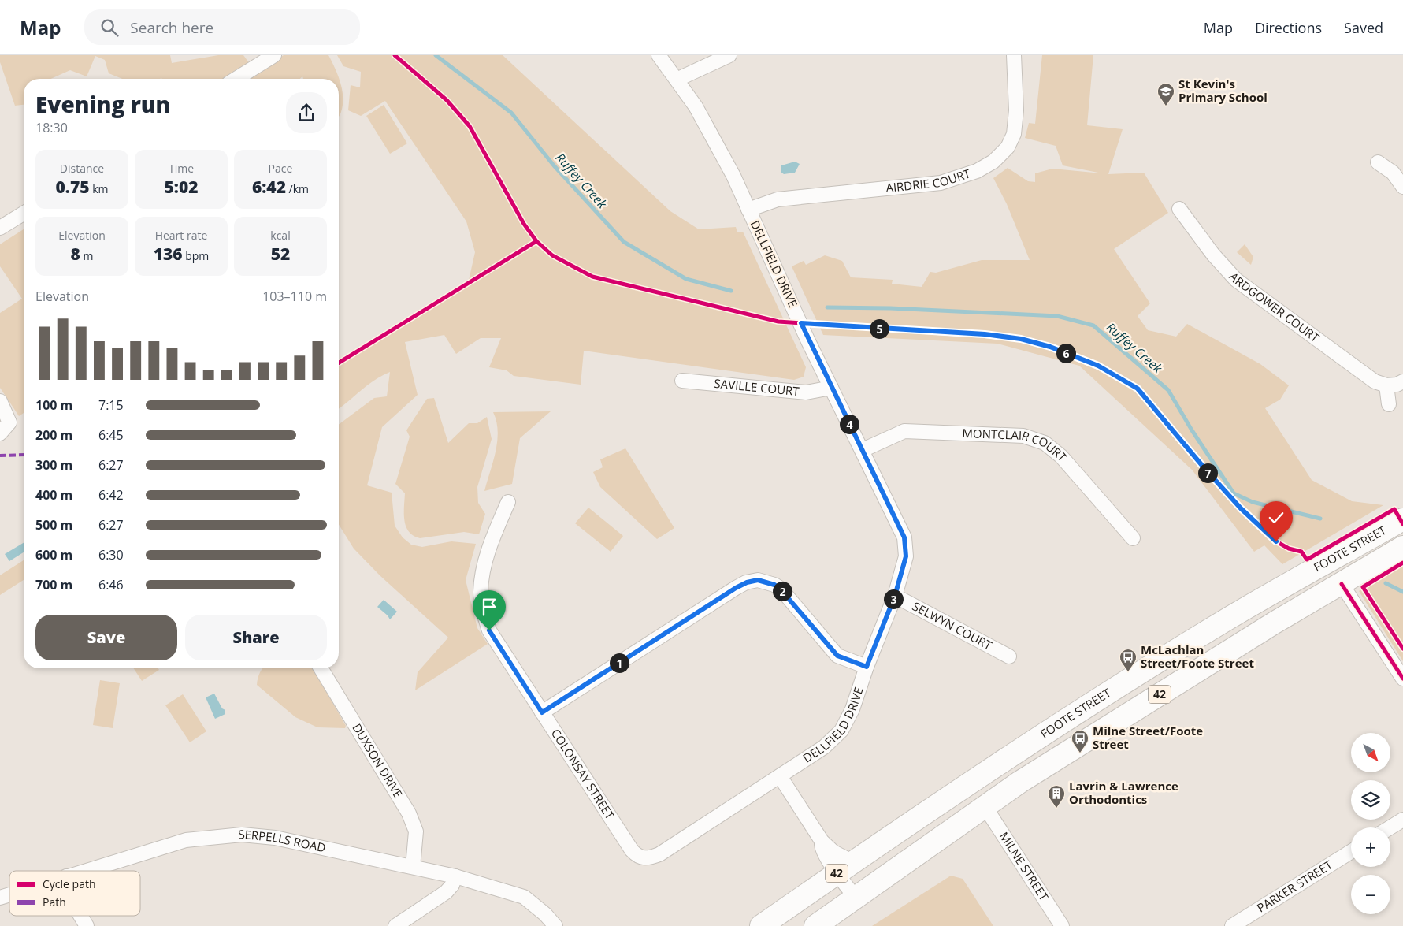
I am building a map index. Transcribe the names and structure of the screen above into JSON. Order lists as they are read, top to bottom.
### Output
{
  "streets": {
    "main road": ["FOOTE STREET", "42"],
    "street": [
      "AIRDRIE COURT",
      "DELLFIELD DRIVE",
      "ARDGOWER COURT",
      "SAVILLE COURT",
      "MONTCLAIR COURT",
      "SELWYN COURT",
      "DUXSON DRIVE",
      "COLONSAY STREET",
      "SERPELLS ROAD",
      "MILNE STREET",
      "PARKER STREET"
    ]
  },
  "crossings": [
    ["AIRDRIE COURT", "DELLFIELD DRIVE"],
    ["DELLFIELD DRIVE", "SAVILLE COURT"],
    ["DELLFIELD DRIVE", "MONTCLAIR COURT"],
    ["DELLFIELD DRIVE", "SELWYN COURT"],
    ["DELLFIELD DRIVE", "COLONSAY STREET"],
    ["FOOTE STREET", "MILNE STREET"],
    ["DUXSON DRIVE", "SERPELLS ROAD"]
  ],
  "water": ["Ruffey Creek"],
  "places": {
    "school or university": ["St Kevin's Primary School"],
    "bus stop": ["McLachlan Street/Foote Street", "Milne Street/Foote Street"],
    "building": ["Lavrin & Lawrence Orthodontics"]
  },
  "legend": ["Cycle path", "Path"],
  "north": "bottom right",
  "page": {
    "header": "Map",
    "search": "Search here",
    "nav": ["Map", "Directions", "Saved"],
    "heading": ["Evening run", "18:30"],
    "stats": [
      ["Distance", "0.75 km"],
      ["Time", "5:02"],
      ["Pace", "6:42 /km"],
      ["Elevation", "8 m"],
      ["Heart rate", "136 bpm"],
      ["kcal", "52"]
    ],
    "chart": ["Elevation", "103–110 m"],
    "pins": [
      "5",
      "6",
      "4",
      "7",
      "2",
      "3",
      "1"
    ],
    "list": [
      {
        "name": "100 m",
        "note": "7:15"
      },
      {
        "name": "200 m",
        "note": "6:45"
      },
      {
        "name": "300 m",
        "note": "6:27"
      },
      {
        "name": "400 m",
        "note": "6:42"
      },
      {
        "name": "500 m",
        "note": "6:27"
      },
      {
        "name": "600 m",
        "note": "6:30"
      },
      {
        "name": "700 m",
        "note": "6:46"
      }
    ],
    "buttons": ["Save", "Share"],
    "map_buttons": ["+", "−"]
  }
}
